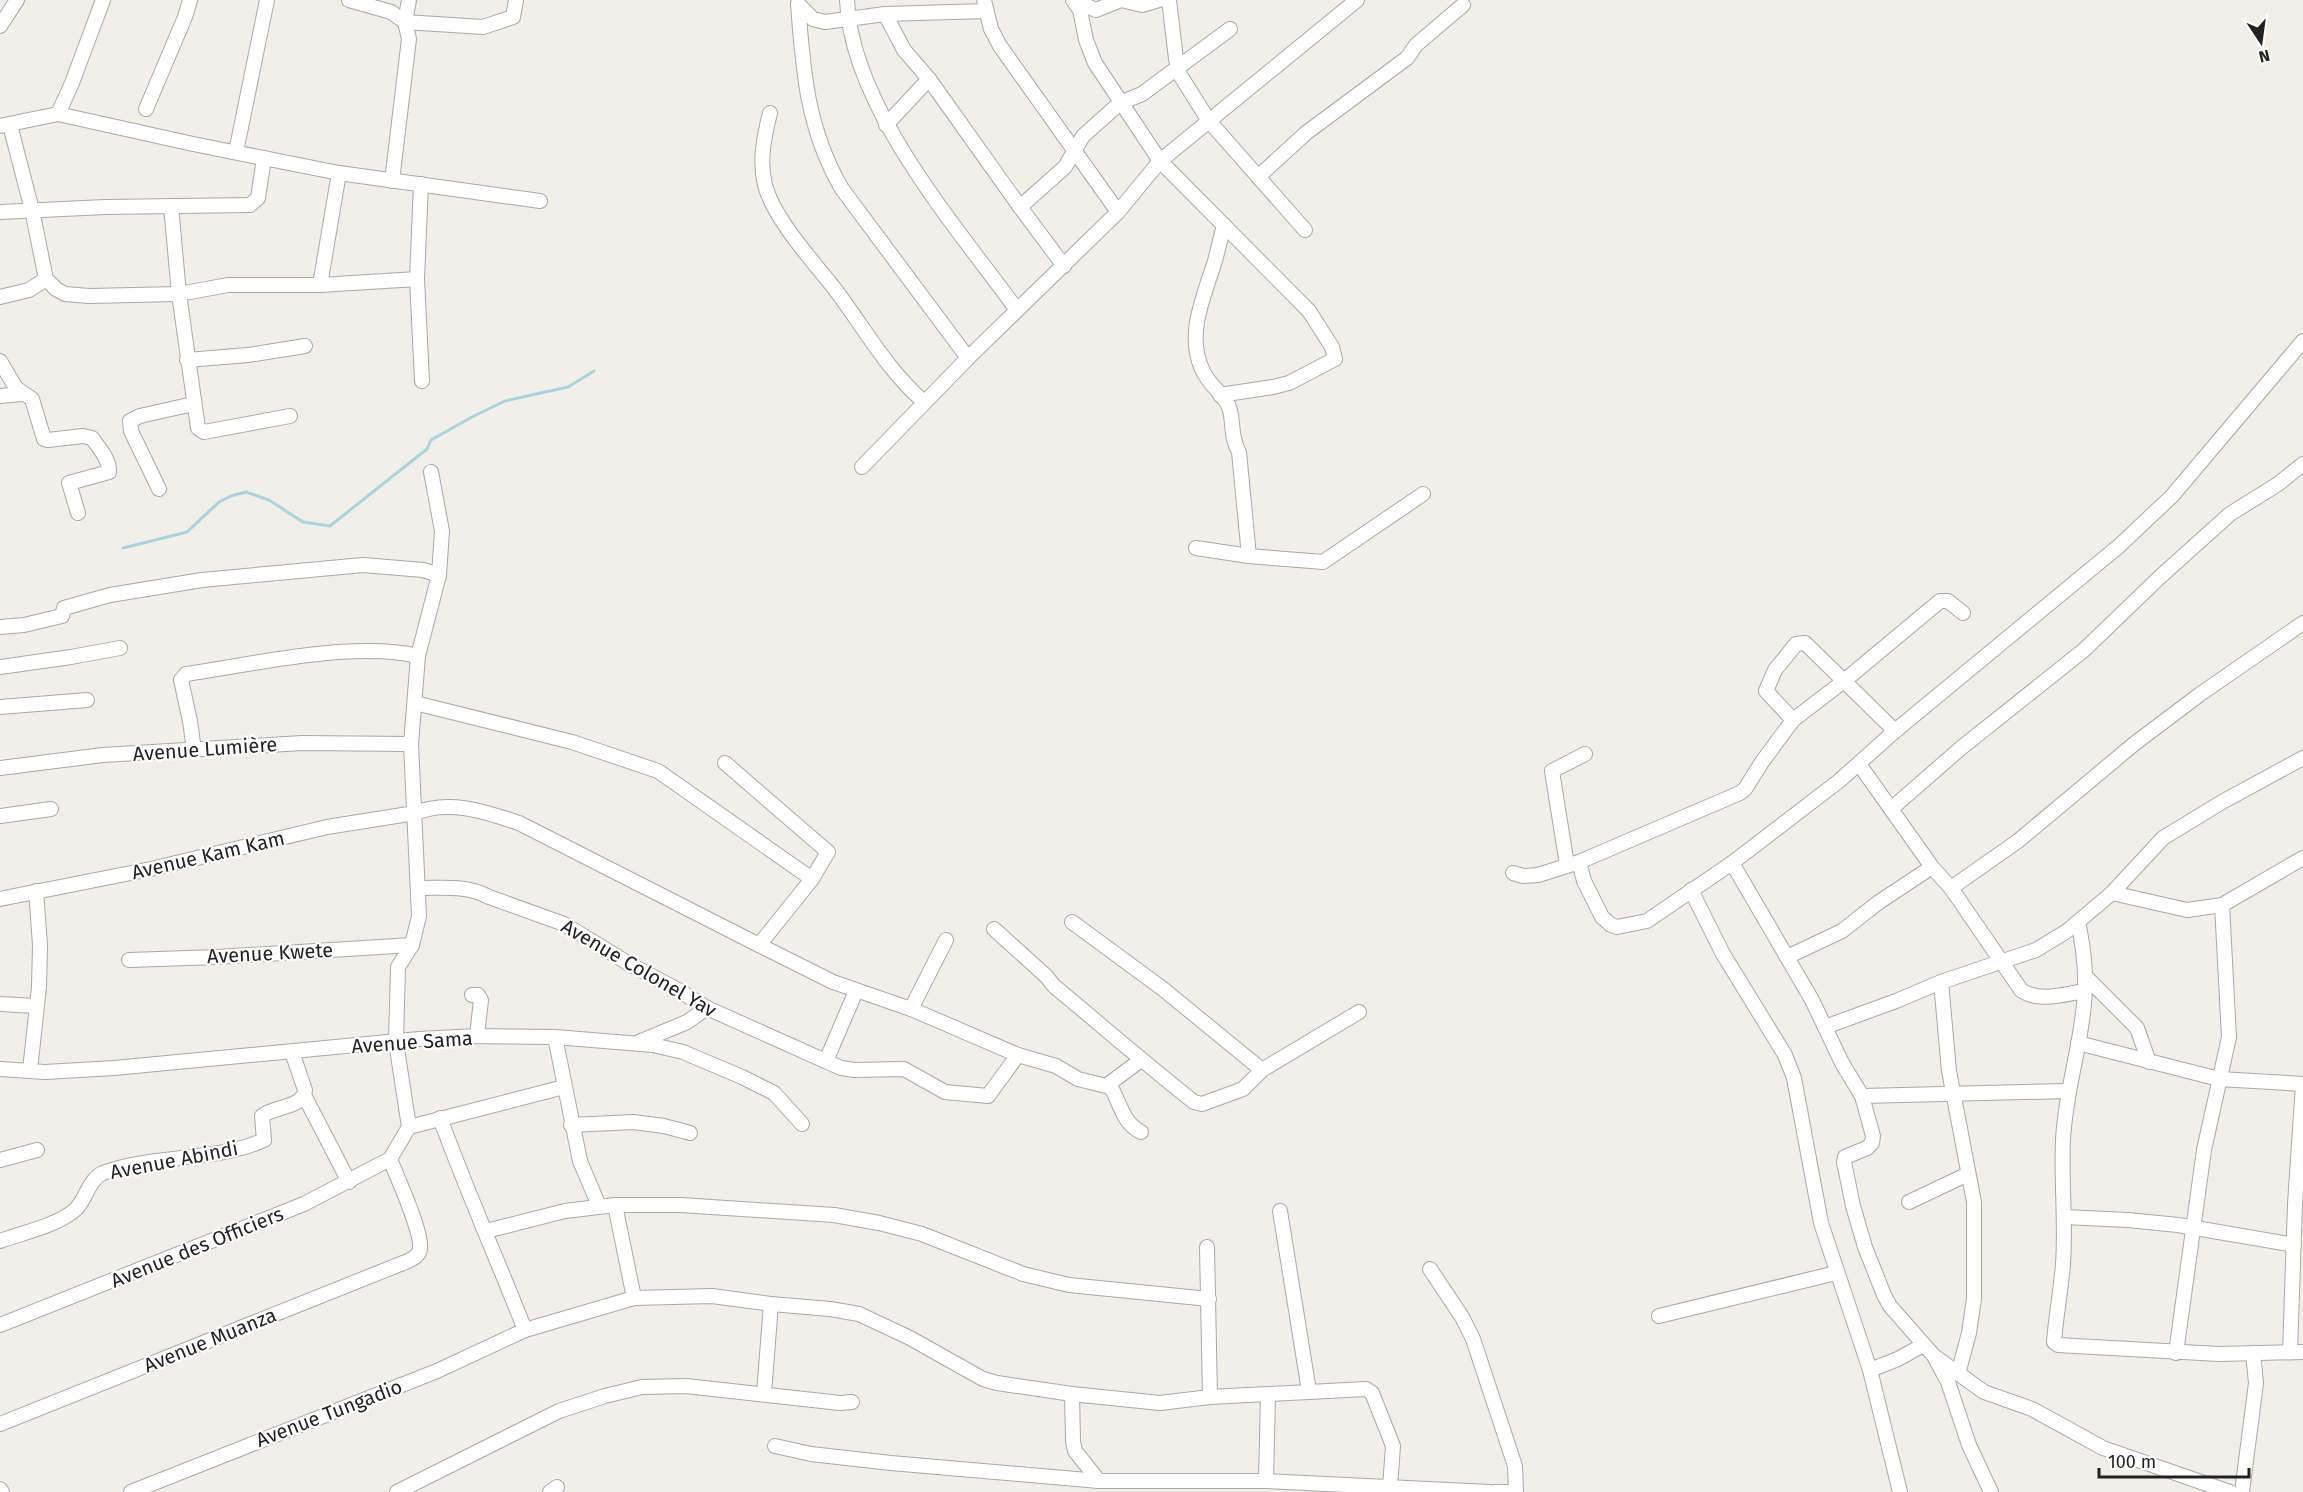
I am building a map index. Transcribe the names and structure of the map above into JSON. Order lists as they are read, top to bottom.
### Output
{
  "streets": {
    "street": [
      "Avenue Lumière",
      "Avenue Kam Kam",
      "Avenue Kwete",
      "Avenue Colonel Yav",
      "Avenue Sama",
      "Avenue Abindi",
      "Avenue des Officiers",
      "Avenue Muanza",
      "Avenue Tungadio"
    ]
  },
  "crossings": [
    ["Avenue Kam Kam", "Avenue Colonel Yav"],
    ["Avenue des Officiers", "Avenue Muanza"]
  ],
  "scale_bar": "100 m",
  "north": "bottom"
}
